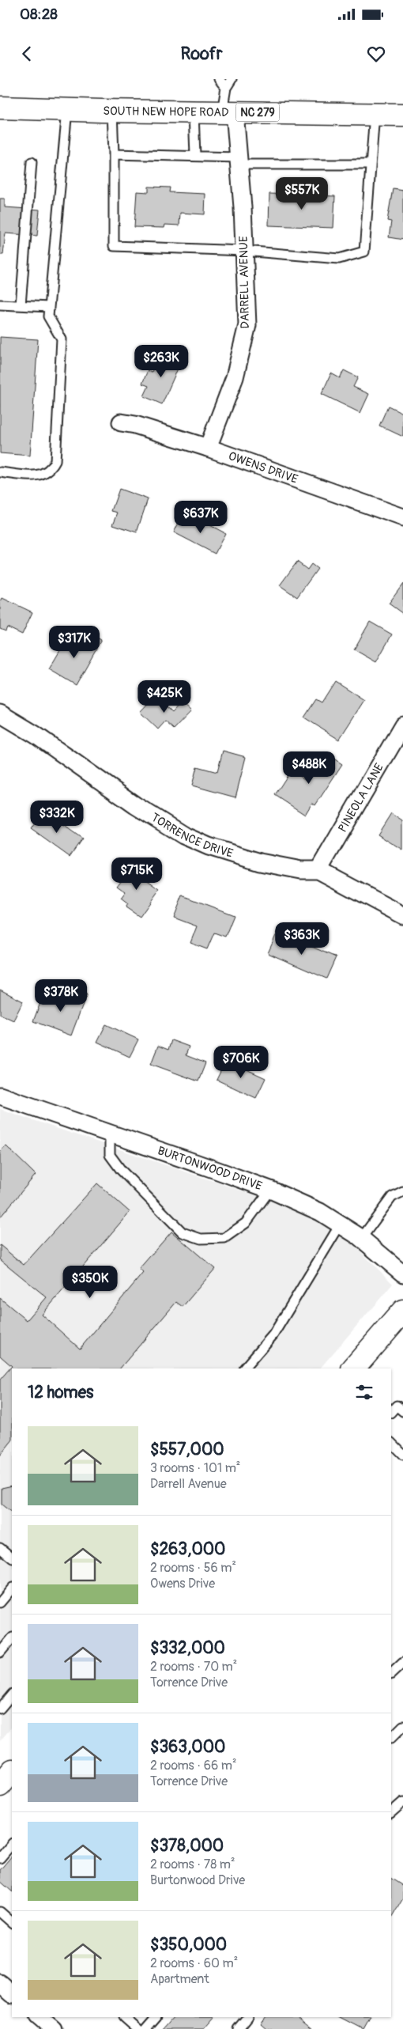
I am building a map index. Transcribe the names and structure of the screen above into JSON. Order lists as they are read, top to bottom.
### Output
{
  "streets": {
    "main road": ["SOUTH NEW HOPE ROAD", "NC 279"],
    "street": [
      "DARRELL AVENUE",
      "OWENS DRIVE",
      "PINEOLA LANE",
      "TORRENCE DRIVE",
      "BURTONWOOD DRIVE"
    ]
  },
  "crossings": [
    ["SOUTH NEW HOPE ROAD", "DARRELL AVENUE"],
    ["DARRELL AVENUE", "OWENS DRIVE"],
    ["PINEOLA LANE", "TORRENCE DRIVE"]
  ],
  "page": {
    "status": "08:28",
    "header": "Roofr",
    "price": [
      "$557K",
      "$263K",
      "$637K",
      "$317K",
      "$425K",
      "$488K",
      "$332K",
      "$715K",
      "$363K",
      "$378K",
      "$706K",
      "$350K"
    ],
    "heading": "12 homes",
    "list": [
      {
        "name": "$557,000",
        "note": "3 rooms · 101 m² · Darrell Avenue"
      },
      {
        "name": "$263,000",
        "note": "2 rooms · 56 m² · Owens Drive"
      },
      {
        "name": "$332,000",
        "note": "2 rooms · 70 m² · Torrence Drive"
      },
      {
        "name": "$363,000",
        "note": "2 rooms · 66 m² · Torrence Drive"
      },
      {
        "name": "$378,000",
        "note": "2 rooms · 78 m² · Burtonwood Drive"
      },
      {
        "name": "$350,000",
        "note": "2 rooms · 60 m² · Apartment"
      }
    ]
  }
}
